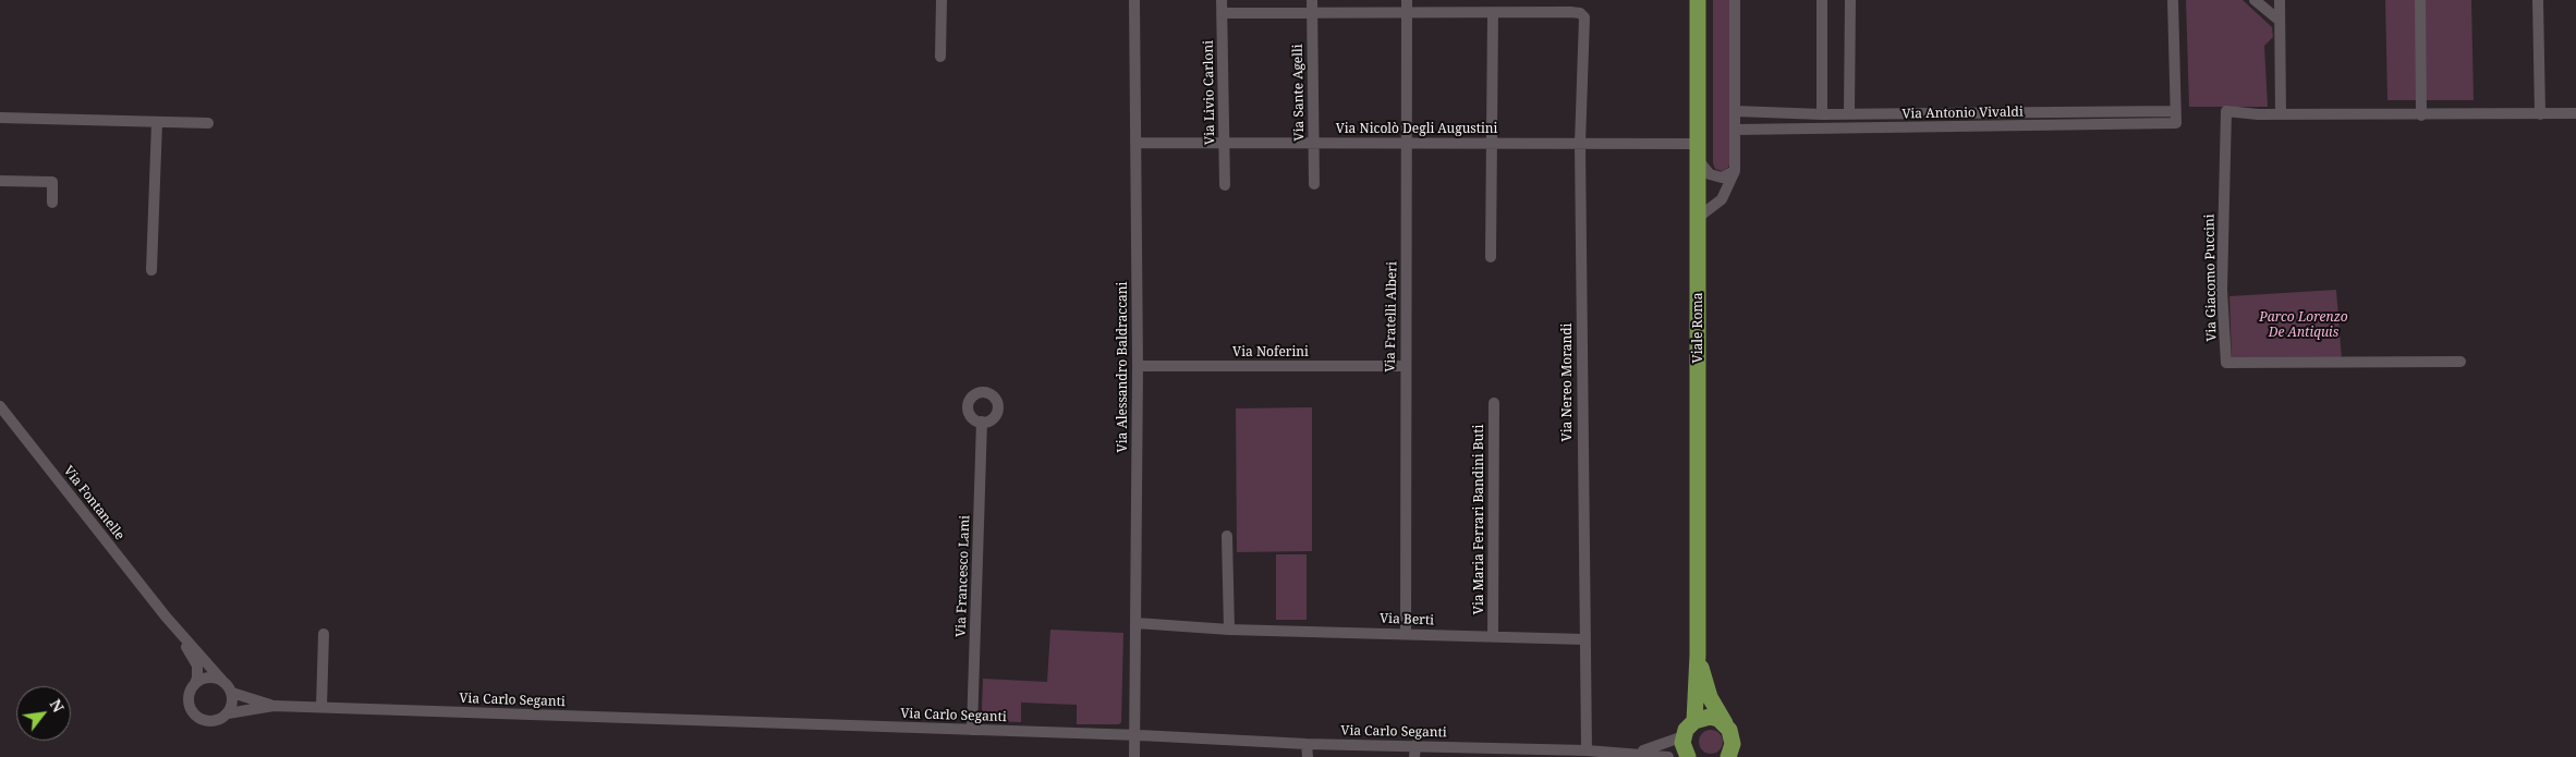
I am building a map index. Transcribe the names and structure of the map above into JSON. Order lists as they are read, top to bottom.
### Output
{
  "streets": {
    "main road": ["Viale Roma"],
    "street": [
      "Via Livio Carloni",
      "Via Sante Agelli",
      "Via Antonio Vivaldi",
      "Via Nicolò Degli Augustini",
      "Via Giacomo Puccini",
      "Via Fratelli Alberi",
      "Via Noferini",
      "Via Alessandro Baldraccani",
      "Via Nereo Morandi",
      "Via Fontanelle",
      "Via Maria Ferrari Bandini Buti",
      "Via Francesco Lami",
      "Via Berti",
      "Via Carlo Seganti"
    ]
  },
  "crossings": [
    ["Via Livio Carloni", "Via Nicolò Degli Augustini"],
    ["Via Sante Agelli", "Via Nicolò Degli Augustini"],
    ["Via Nicolò Degli Augustini", "Via Fratelli Alberi"],
    ["Via Nicolò Degli Augustini", "Viale Roma"],
    ["Via Nicolò Degli Augustini", "Via Alessandro Baldraccani"],
    ["Via Nicolò Degli Augustini", "Via Nereo Morandi"],
    ["Via Fratelli Alberi", "Via Noferini"],
    ["Via Fratelli Alberi", "Via Berti"],
    ["Via Noferini", "Via Alessandro Baldraccani"],
    ["Via Alessandro Baldraccani", "Via Berti"],
    ["Via Alessandro Baldraccani", "Via Carlo Seganti"],
    ["Via Nereo Morandi", "Via Berti"],
    ["Via Nereo Morandi", "Via Carlo Seganti"],
    ["Via Fontanelle", "Via Carlo Seganti"],
    ["Via Maria Ferrari Bandini Buti", "Via Berti"],
    ["Via Francesco Lami", "Via Carlo Seganti"]
  ],
  "parks": ["Parco Lorenzo De Antiquis"],
  "north": "top right"
}
